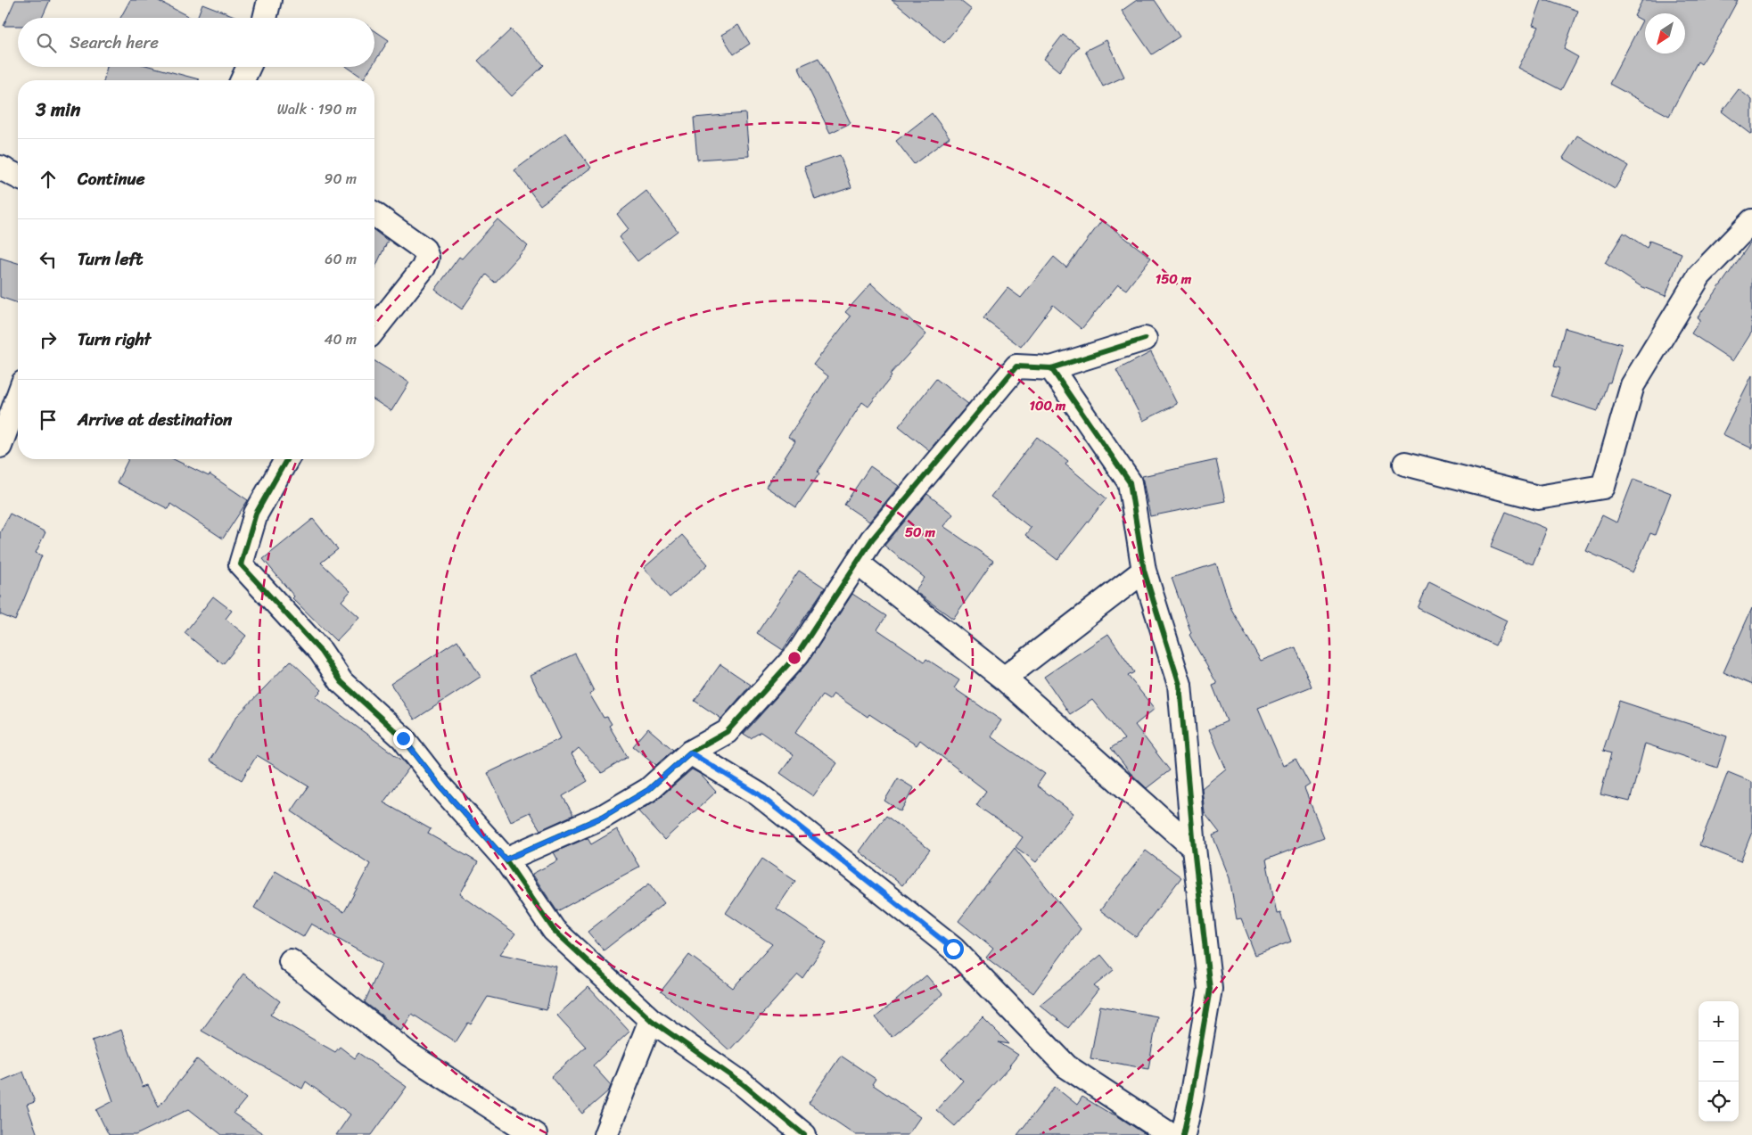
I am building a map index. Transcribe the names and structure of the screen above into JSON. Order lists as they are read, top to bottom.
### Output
{
  "north": "bottom left",
  "page": {
    "search": "Search here",
    "heading": ["3 min", "Walk · 190 m"],
    "list": [
      ["Continue", "90 m"],
      ["Turn left", "60 m"],
      ["Turn right", "40 m"],
      "Arrive at destination"
    ],
    "map_buttons": ["+", "−"]
  },
  "rings": ["150 m", "100 m", "50 m"]
}
